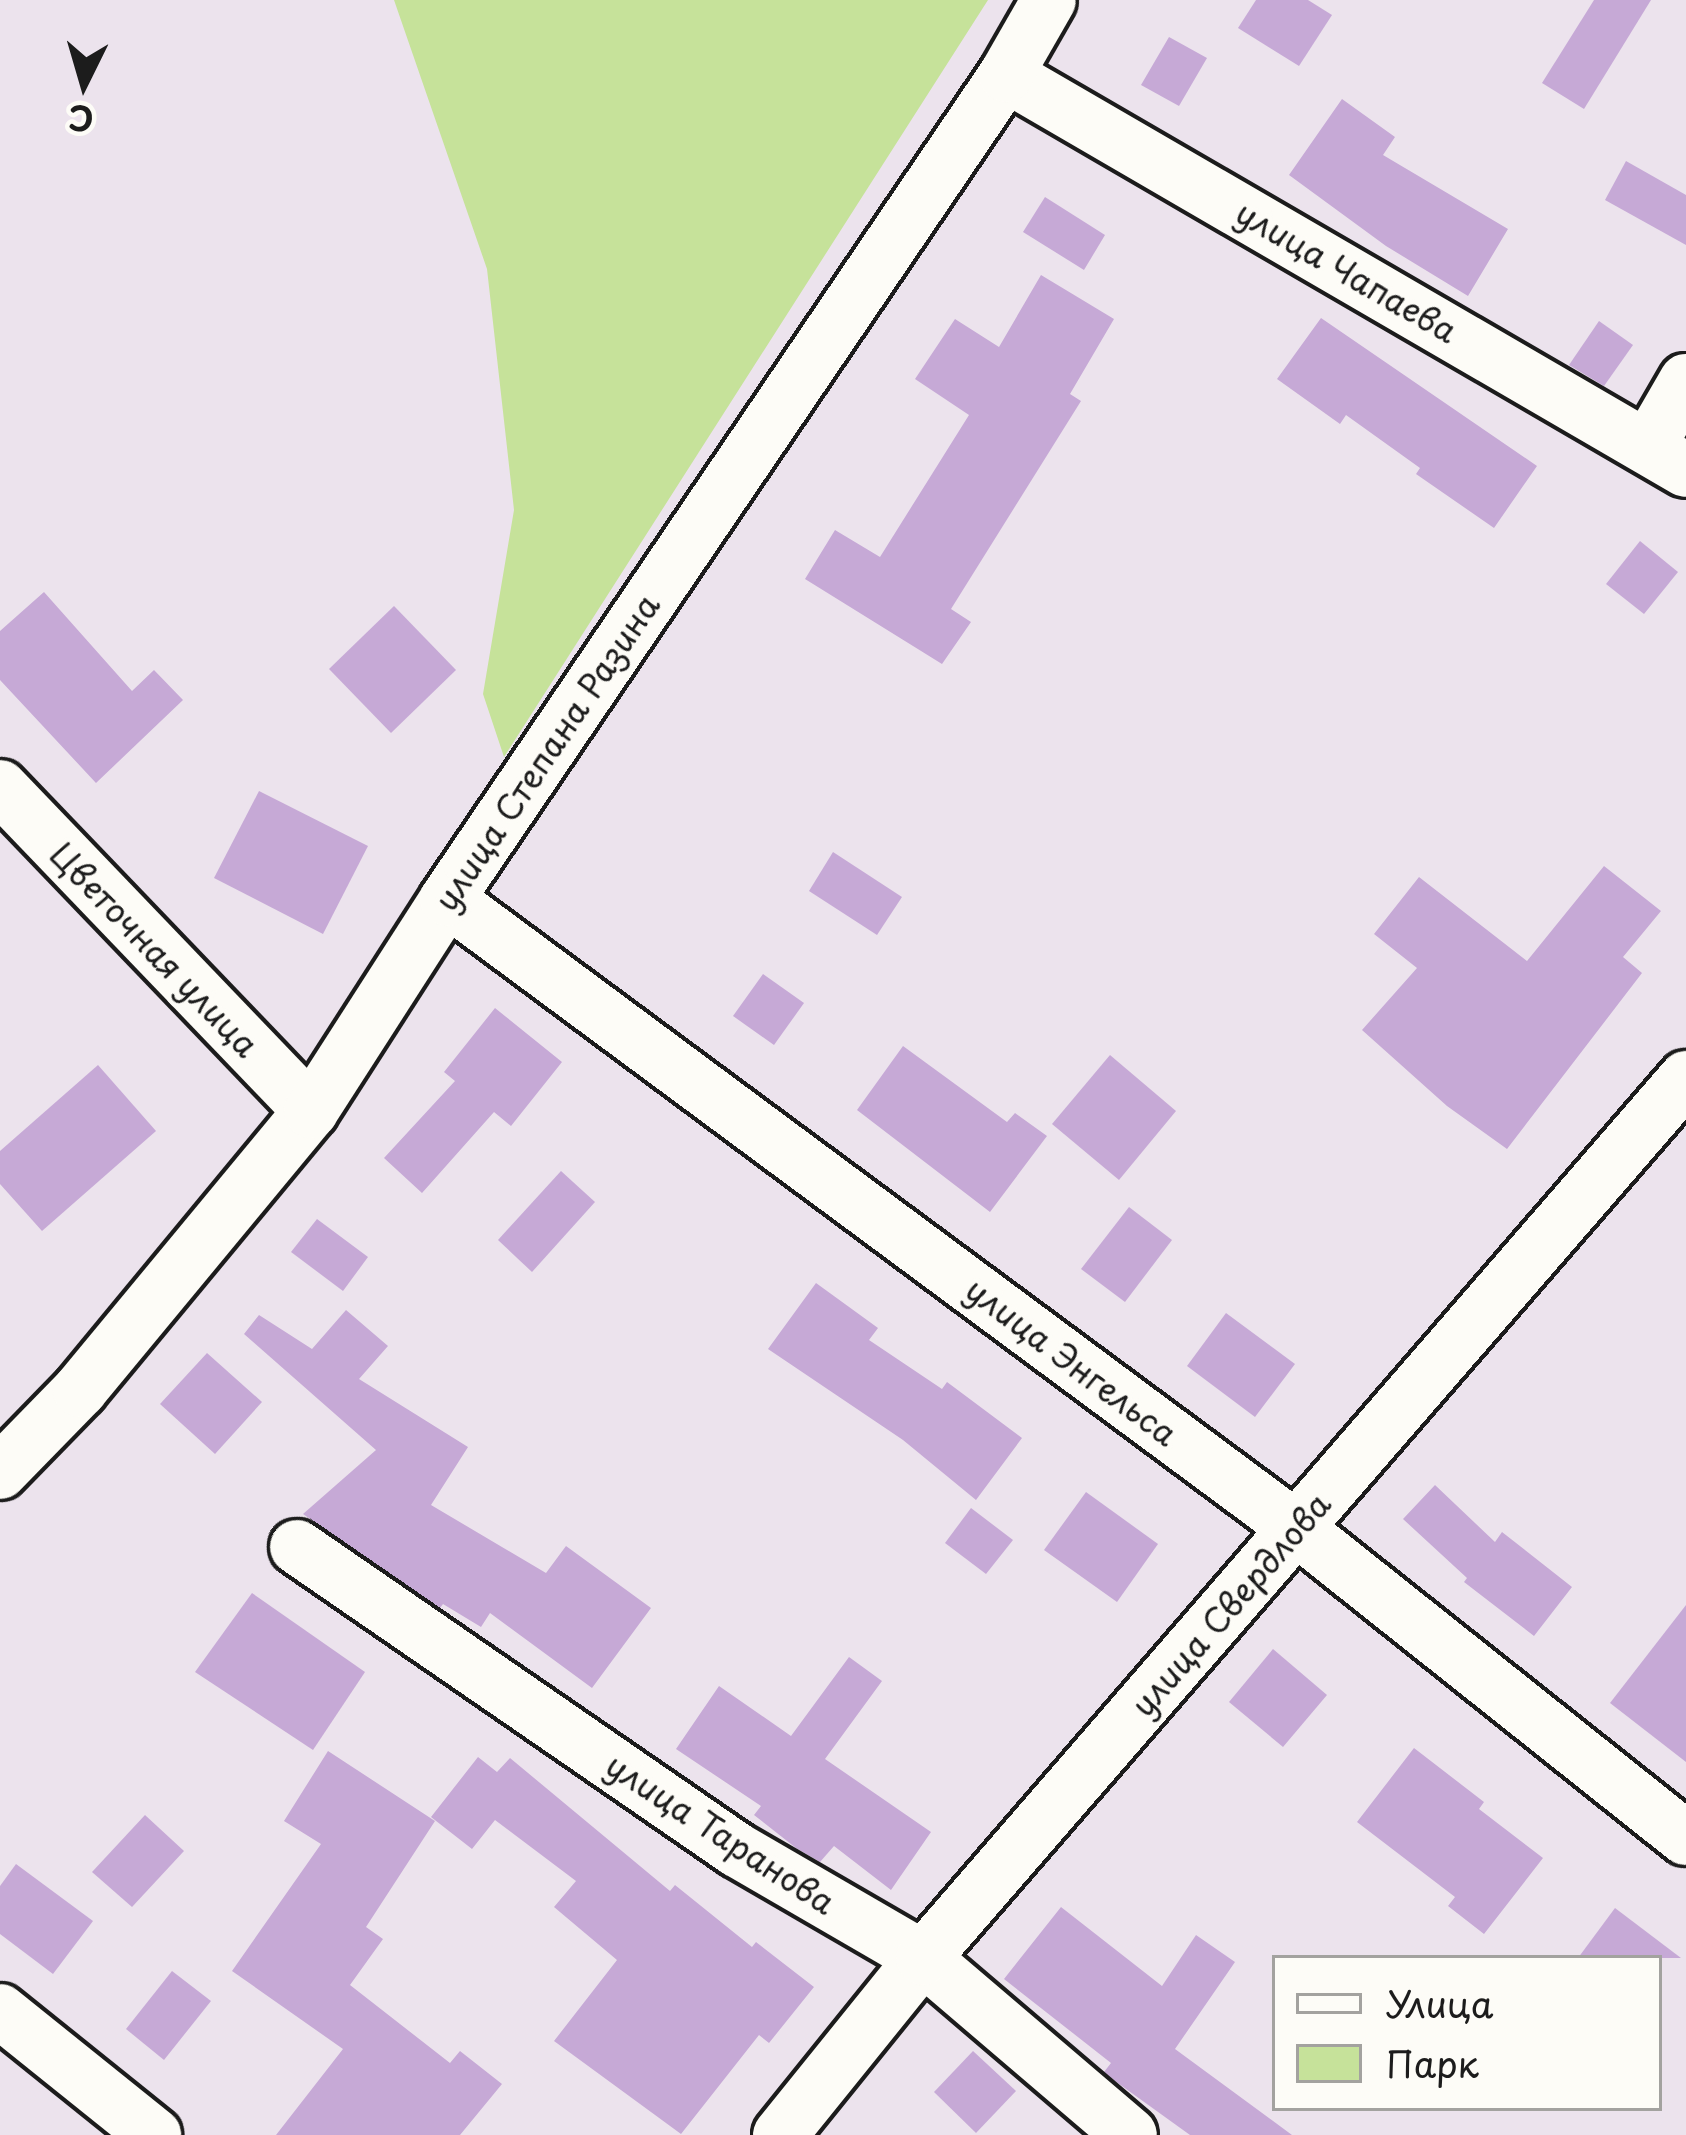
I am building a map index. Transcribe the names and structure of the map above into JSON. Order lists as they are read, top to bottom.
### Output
{
  "streets": {
    "street": [
      "улица Чапаева",
      "улица Степана Разина",
      "Цветочная улица",
      "улица Энгельса",
      "улица Свердлова",
      "улица Таранова"
    ]
  },
  "crossings": [
    ["улица Чапаева", "улица Степана Разина"],
    ["улица Степана Разина", "Цветочная улица"],
    ["улица Степана Разина", "улица Энгельса"],
    ["улица Энгельса", "улица Свердлова"],
    ["улица Свердлова", "улица Таранова"]
  ],
  "legend": ["Улица", "Парк"],
  "north": "bottom"
}
